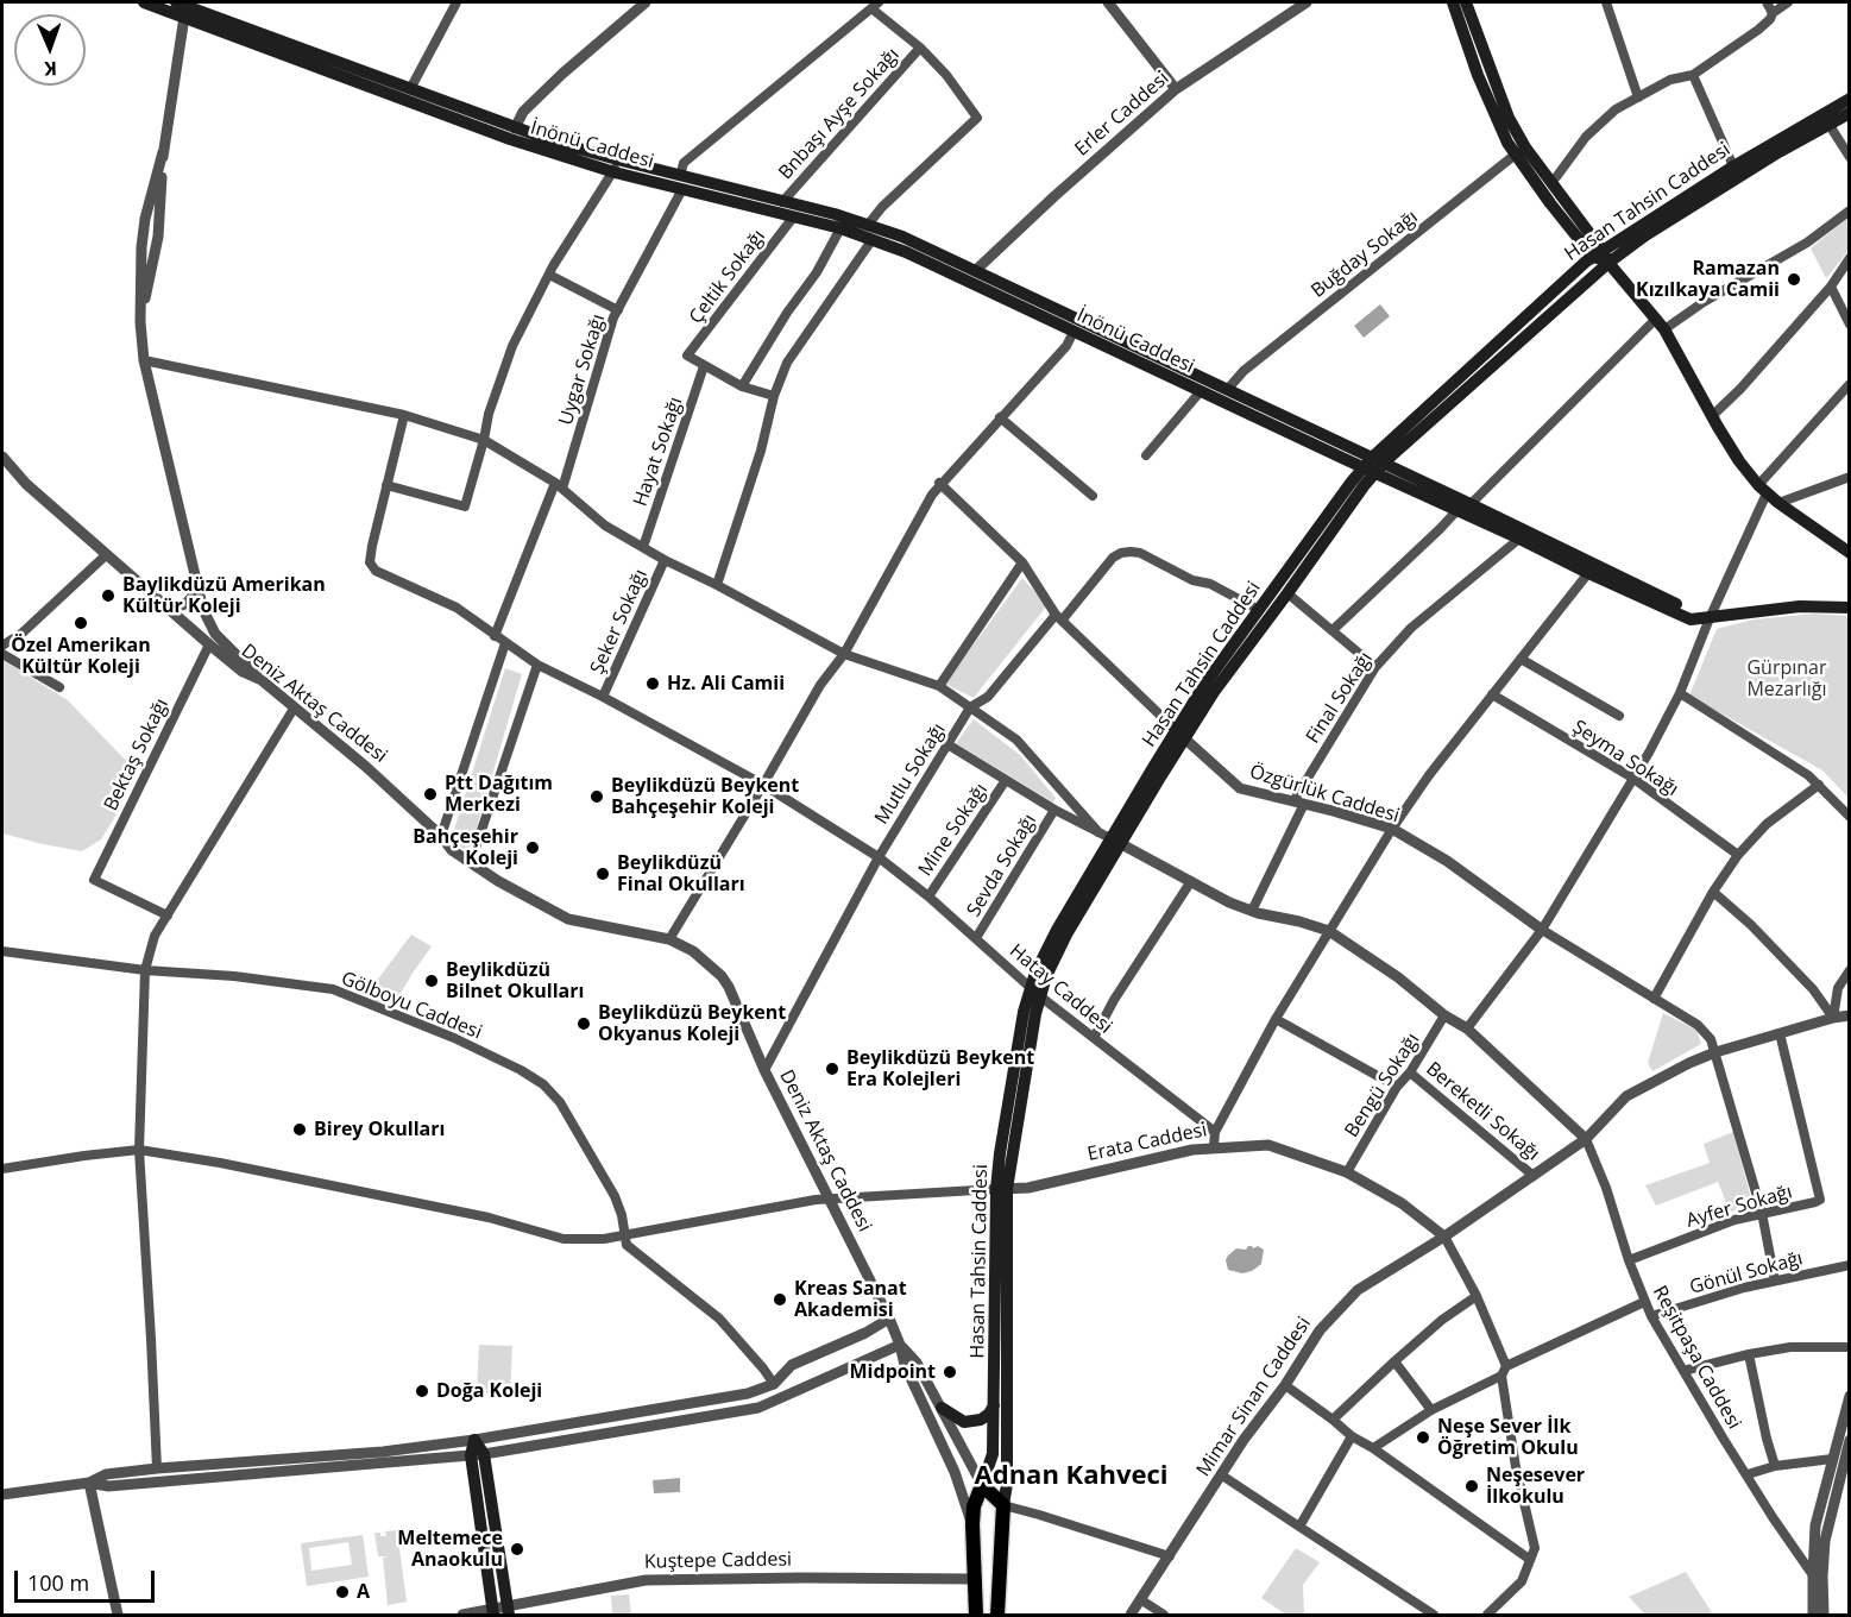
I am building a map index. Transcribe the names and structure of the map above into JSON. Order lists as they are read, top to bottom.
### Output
{
  "streets": {
    "main road": ["İnönü Caddesi", "Hasan Tahsin Caddesi"],
    "street": [
      "Bnbaşı Ayşe Sokağı",
      "Erler Caddesi",
      "Buğday Sokağı",
      "Çeltik Sokağı",
      "Uygar Sokağı",
      "Hayat Sokağı",
      "Şeker Sokağı",
      "Final Sokağı",
      "Deniz Aktaş Caddesi",
      "Bektaş Sokağı",
      "Şeyma Sokağı",
      "Mutlu Sokağı",
      "Özgürlük Caddesi",
      "Mine Sokağı",
      "Sevda Sokağı",
      "Hatay Caddesi",
      "Gölboyu Caddesi",
      "Bengü Sokağı",
      "Bereketli Sokağı",
      "Erata Caddesi",
      "Ayfer Sokağı",
      "Gönül Sokağı",
      "Reşitpaşa Caddesi",
      "Mimar Sinan Caddesi",
      "Kuştepe Caddesi"
    ]
  },
  "crossings": [
    ["İnönü Caddesi", "Hasan Tahsin Caddesi"],
    ["İnönü Caddesi", "Final Sokağı"],
    ["Hasan Tahsin Caddesi", "Özgürlük Caddesi"],
    ["Hasan Tahsin Caddesi", "Hatay Caddesi"],
    ["Hasan Tahsin Caddesi", "Erata Caddesi"],
    ["Çeltik Sokağı", "Hayat Sokağı"],
    ["Uygar Sokağı", "Hatay Caddesi"],
    ["Şeker Sokağı", "Hatay Caddesi"],
    ["Final Sokağı", "Özgürlük Caddesi"],
    ["Deniz Aktaş Caddesi", "Bektaş Sokağı"],
    ["Deniz Aktaş Caddesi", "Mutlu Sokağı"],
    ["Mutlu Sokağı", "Hatay Caddesi"],
    ["Mine Sokağı", "Hatay Caddesi"],
    ["Sevda Sokağı", "Hatay Caddesi"],
    ["Bengü Sokağı", "Bereketli Sokağı"],
    ["Bengü Sokağı", "Erata Caddesi"],
    ["Bereketli Sokağı", "Mimar Sinan Caddesi"],
    ["Erata Caddesi", "Mimar Sinan Caddesi"],
    ["Ayfer Sokağı", "Reşitpaşa Caddesi"],
    ["Gönül Sokağı", "Reşitpaşa Caddesi"],
    ["Reşitpaşa Caddesi", "Mimar Sinan Caddesi"]
  ],
  "districts": ["Adnan Kahveci"],
  "parks": ["Gürpınar Mezarlığı"],
  "places": [
    "Ramazan Kızılkaya Camii",
    "Baylikdüzü Amerikan Kültür Koleji",
    "Özel Amerikan Kültür Koleji",
    "Hz. Ali Camii",
    "Ptt Dağıtım Merkezi",
    "Beylikdüzü Beykent Bahçeşehir Koleji",
    "Bahçeşehir Koleji",
    "Beylikdüzü Final Okulları",
    "Beylikdüzü Bilnet Okulları",
    "Beylikdüzü Beykent Okyanus Koleji",
    "Beylikdüzü Beykent Era Kolejleri",
    "Birey Okulları",
    "Kreas Sanat Akademisi",
    "Midpoint",
    "Doğa Koleji",
    "Neşe Sever İlk Öğretim Okulu",
    "Neşesever İlkokulu",
    "Meltemece Anaokulu",
    "A"
  ],
  "scale_bar": "100 m",
  "north": "bottom"
}
